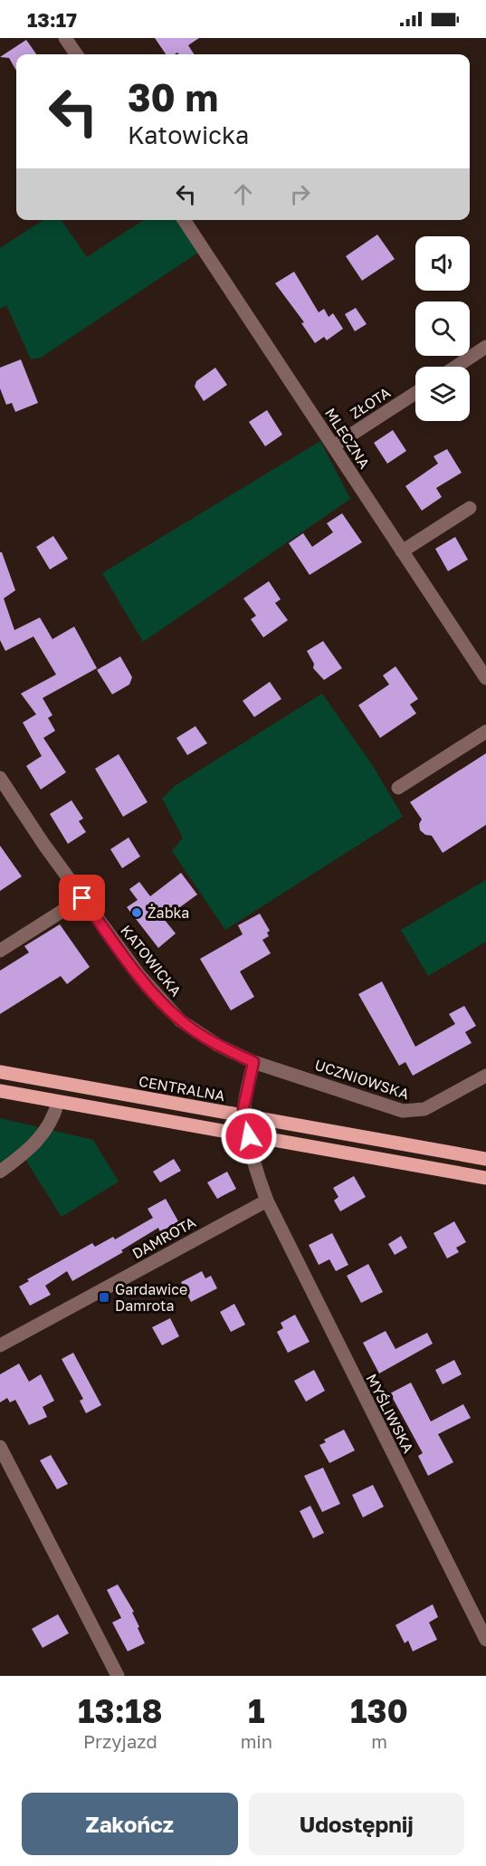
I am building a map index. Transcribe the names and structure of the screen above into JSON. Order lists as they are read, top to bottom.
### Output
{
  "streets": {
    "main road": ["CENTRALNA"],
    "street": [
      "ZŁOTA",
      "MLECZNA",
      "KATOWICKA",
      "UCZNIOWSKA",
      "DAMROTA",
      "MYŚLIWSKA"
    ]
  },
  "crossings": [
    ["ZŁOTA", "MLECZNA"],
    ["KATOWICKA", "UCZNIOWSKA"],
    ["DAMROTA", "MYŚLIWSKA"]
  ],
  "places": {
    "other": ["Żabka"],
    "transit": ["Gardawice Damrota"]
  },
  "page": {
    "status": "13:17",
    "turn": ["30 m", "Katowicka"],
    "eta": [
      "13:18",
      "Przyjazd",
      "1",
      "min",
      "130",
      "m"
    ],
    "buttons": ["Zakończ", "Udostępnij"]
  }
}
